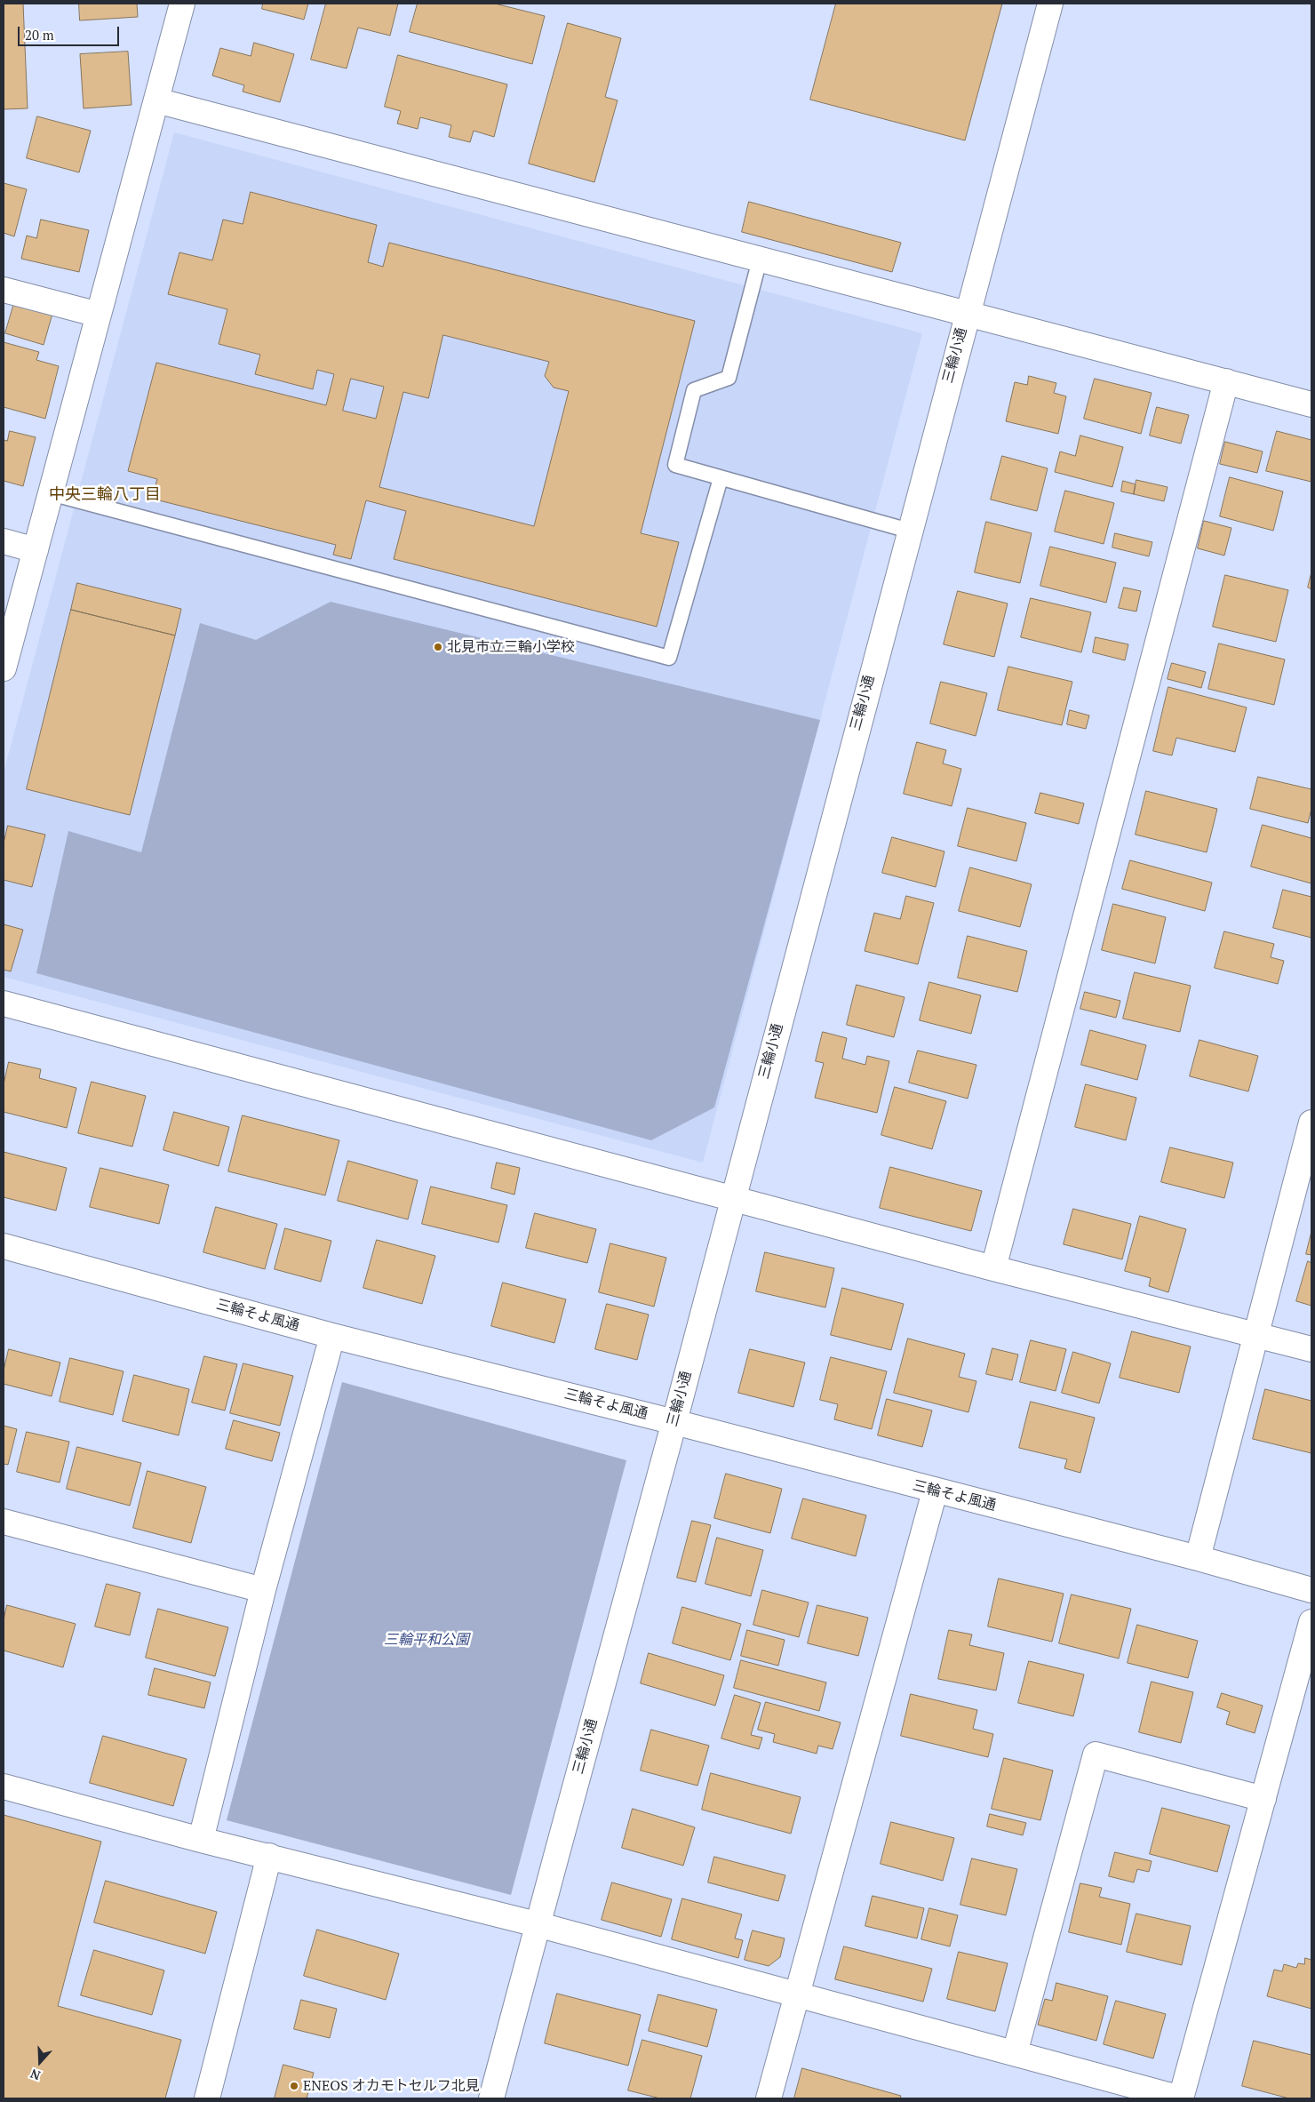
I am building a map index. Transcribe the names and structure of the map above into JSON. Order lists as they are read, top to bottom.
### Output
{
  "streets": {
    "street": ["三輪小通", "三輪そよ風通"]
  },
  "crossings": [
    ["三輪小通", "三輪そよ風通"]
  ],
  "districts": ["中央三輪八丁目"],
  "parks": ["三輪平和公園"],
  "places": ["北見市立三輪小学校", "ENEOS オカモトセルフ北見"],
  "scale_bar": "20 m",
  "north": "bottom"
}
